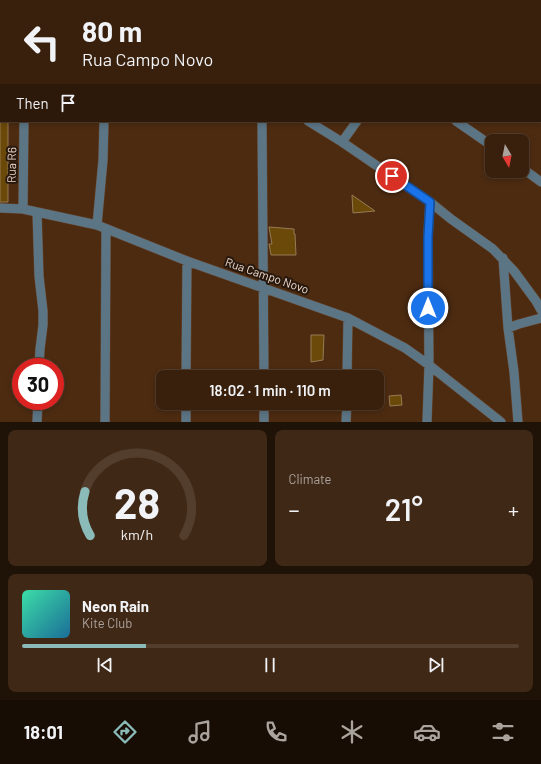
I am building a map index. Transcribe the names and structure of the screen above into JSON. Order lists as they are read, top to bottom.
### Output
{
  "streets": {
    "street": ["Rua R6", "Rua Campo Novo"]
  },
  "crossings": [
    ["Rua R6", "Rua Campo Novo"]
  ],
  "north": "bottom",
  "page": {
    "turn": ["80 m", "Rua Campo Novo"],
    "then": "Then",
    "limit": "30",
    "trip": "18:02 · 1 min · 110 m",
    "tile": "Climate",
    "heat": ["−", "21°", "+"],
    "song": ["Neon Rain", "Kite Club"],
    "tabs": "18:01",
    "gauge": ["28", "km/h"]
  }
}
